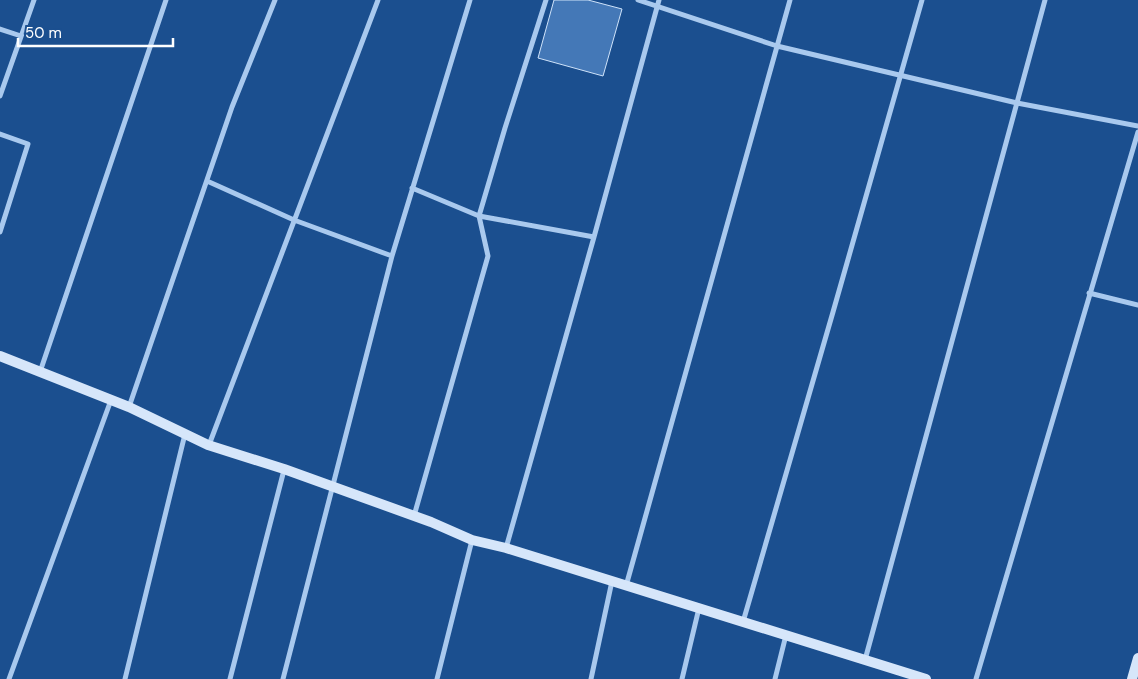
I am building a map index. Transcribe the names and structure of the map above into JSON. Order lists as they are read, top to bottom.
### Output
{
  "scale_bar": "50 m"
}
